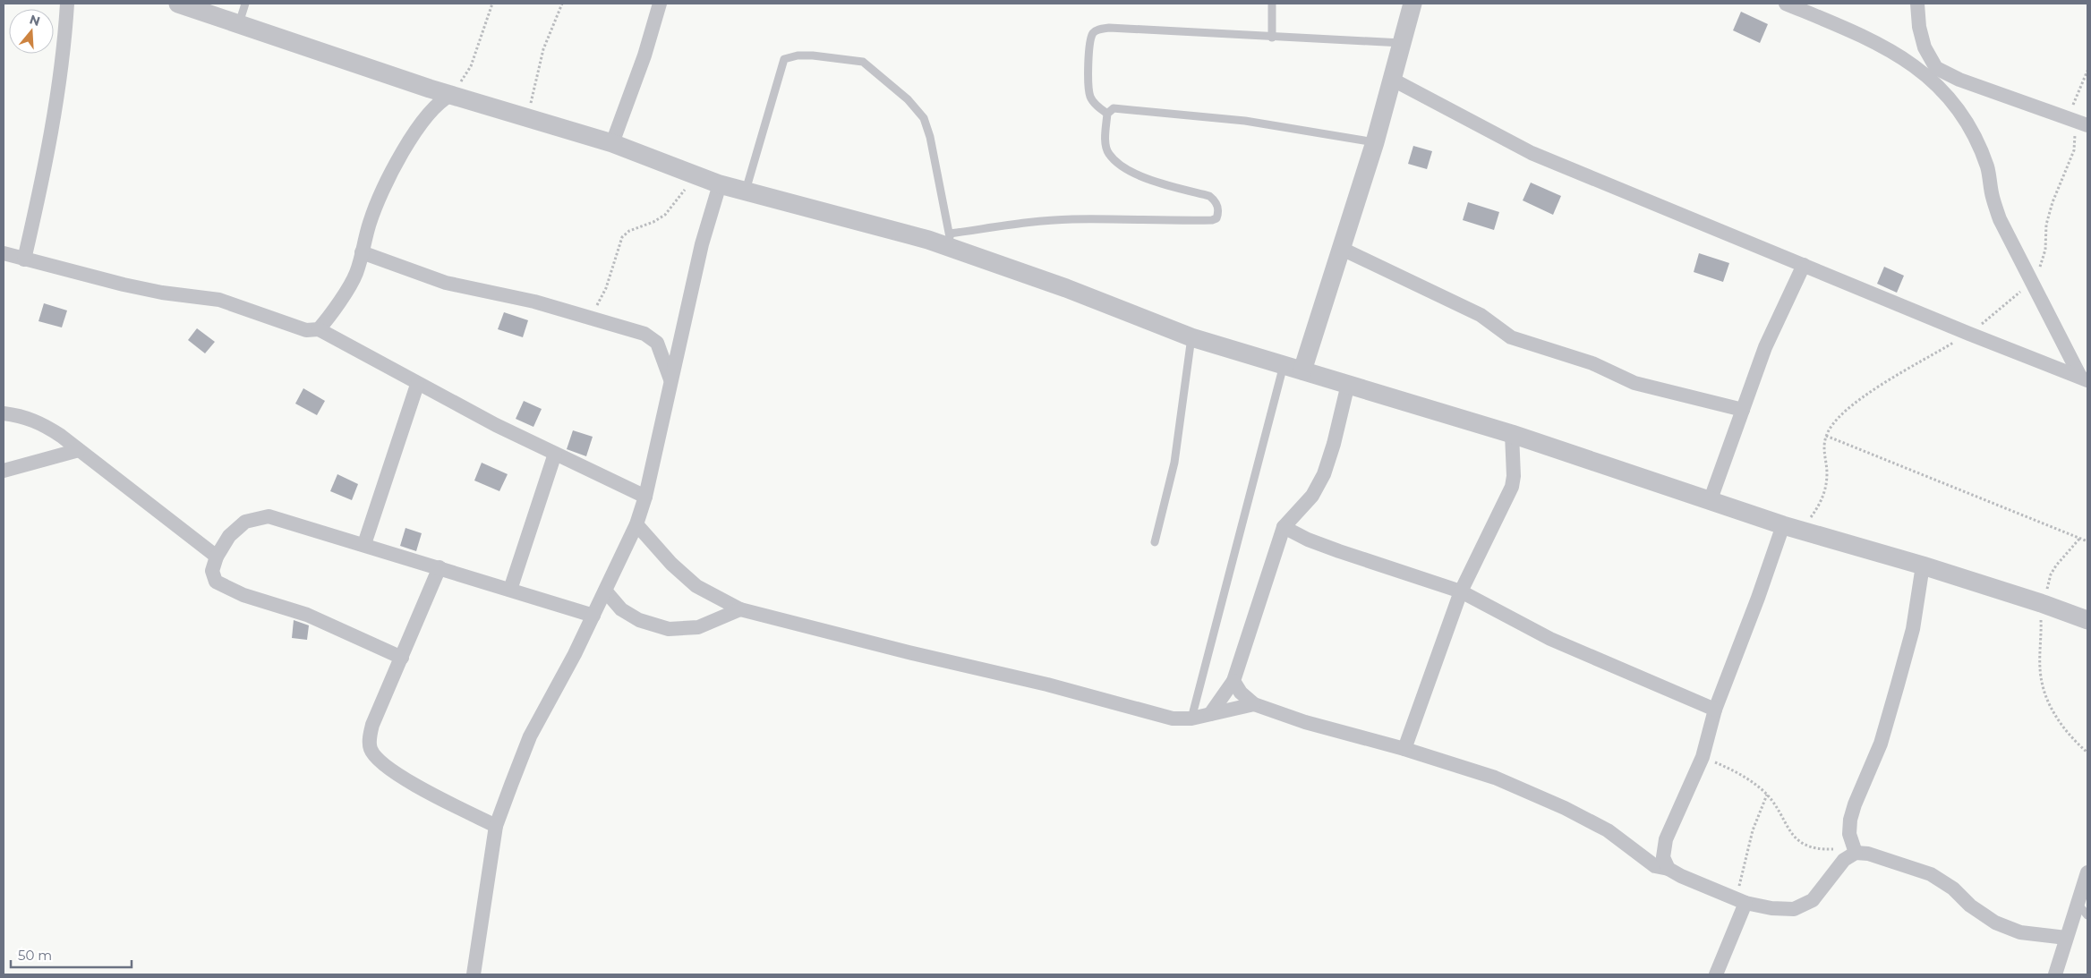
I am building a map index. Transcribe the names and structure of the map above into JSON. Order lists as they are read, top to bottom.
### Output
{
  "scale_bar": "50 m",
  "north": "top"
}
